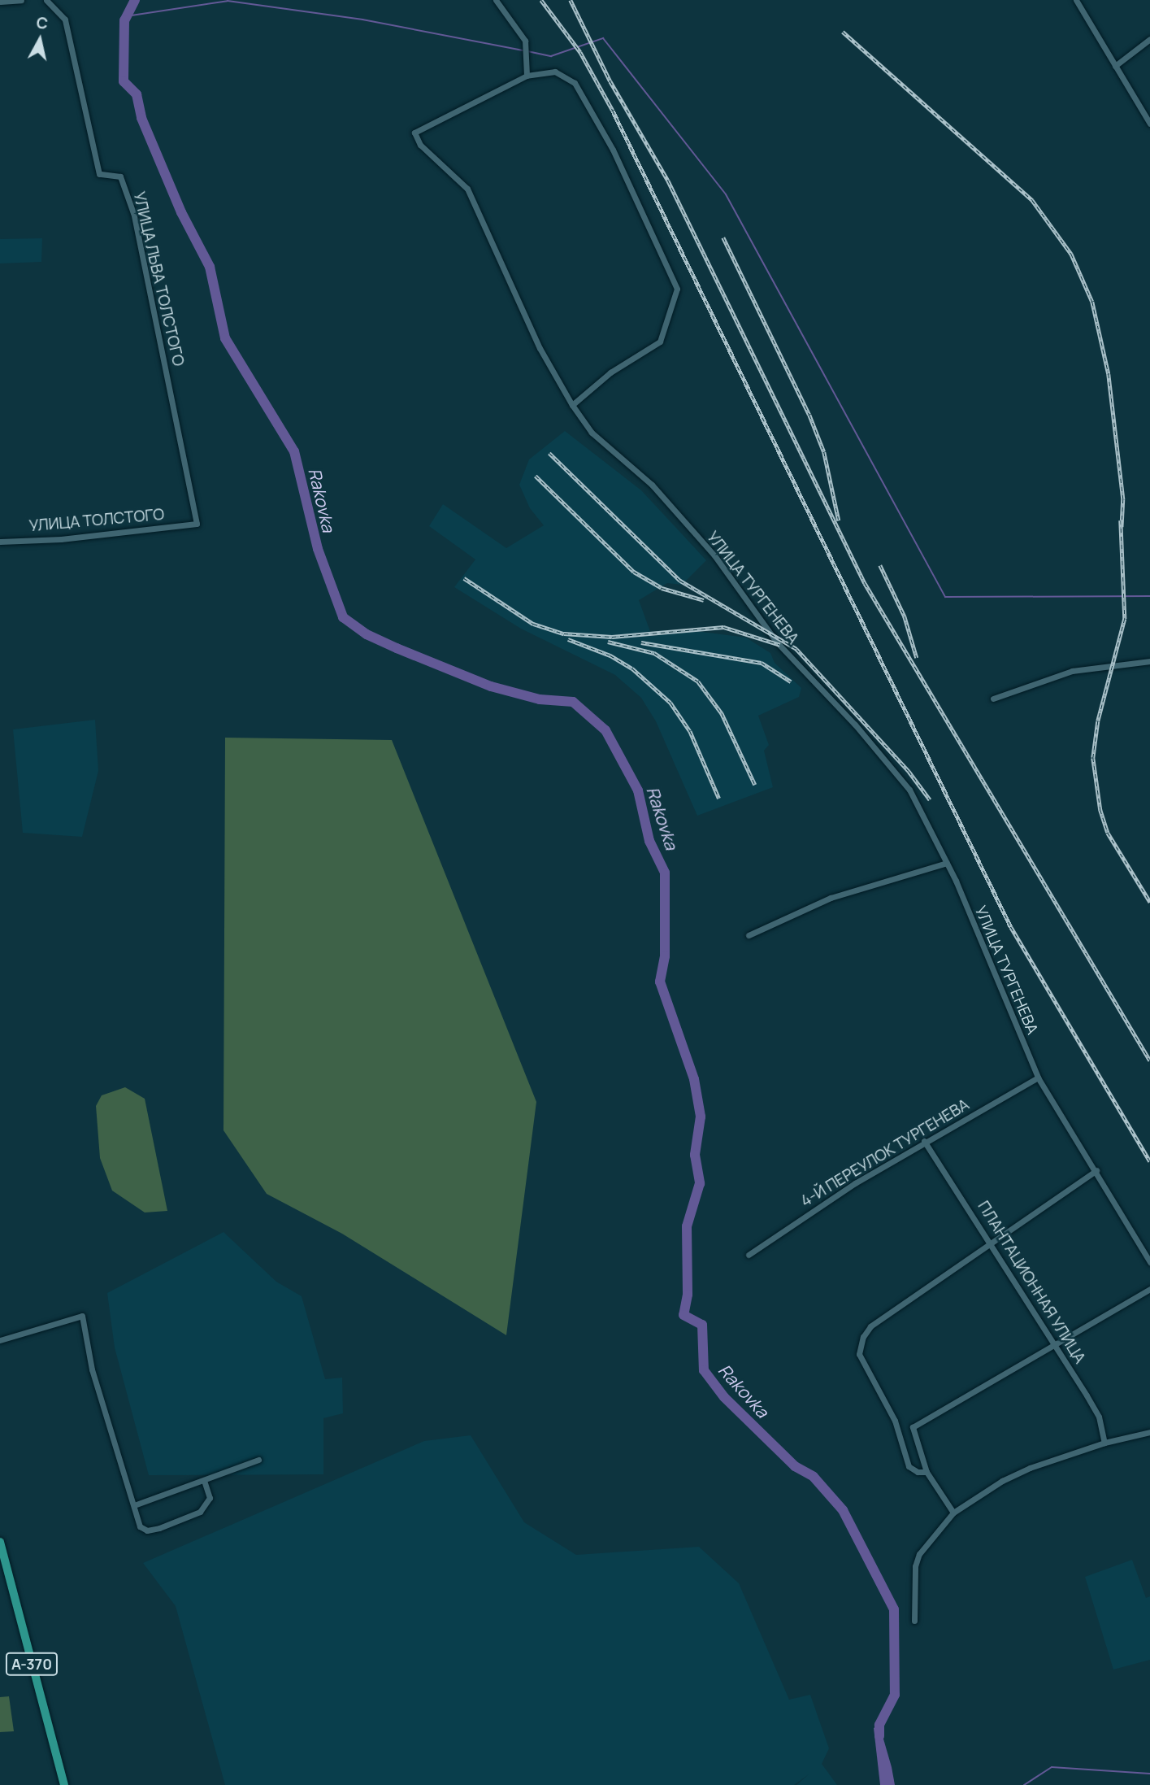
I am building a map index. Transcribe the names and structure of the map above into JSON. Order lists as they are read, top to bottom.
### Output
{
  "streets": {
    "highway": ["А-370"],
    "street": [
      "УЛИЦА ЛЬВА ТОЛСТОГО",
      "УЛИЦА ТОЛСТОГО",
      "УЛИЦА ТУРГЕНЕВА",
      "4-Й ПЕРЕУЛОК ТУРГЕНЕВА",
      "ПЛАНТАЦИОННАЯ УЛИЦА"
    ]
  },
  "crossings": [
    ["УЛИЦА ЛЬВА ТОЛСТОГО", "УЛИЦА ТОЛСТОГО"],
    ["УЛИЦА ТУРГЕНЕВА", "4-Й ПЕРЕУЛОК ТУРГЕНЕВА"],
    ["4-Й ПЕРЕУЛОК ТУРГЕНЕВА", "ПЛАНТАЦИОННАЯ УЛИЦА"]
  ],
  "water": ["Rakovka"],
  "north": "top"
}
